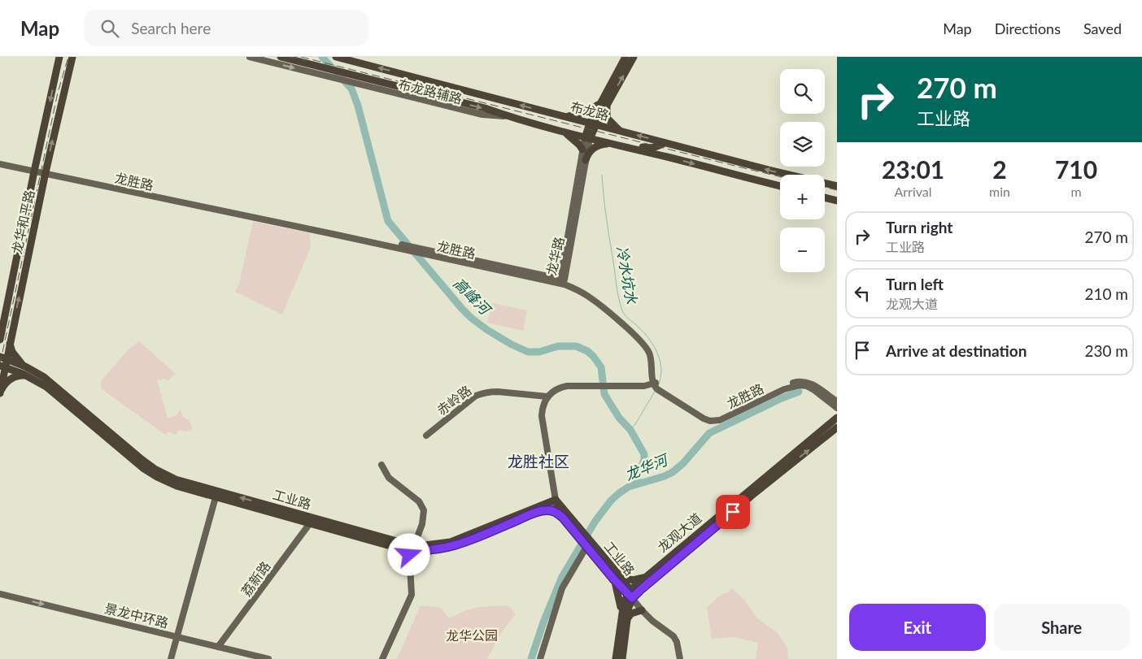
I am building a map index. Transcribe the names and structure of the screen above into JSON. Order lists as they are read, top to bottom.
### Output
{
  "streets": {
    "main road": [
      "布龙路辅路",
      "布龙路",
      "龙胜路",
      "龙华和平路",
      "龙华路",
      "赤岭路",
      "工业路",
      "龙观大道",
      "荔新路",
      "景龙中环路"
    ]
  },
  "crossings": [
    ["布龙路辅路", "布龙路"],
    ["布龙路", "龙华路"],
    ["龙胜路", "龙华和平路"],
    ["龙胜路", "龙华路"],
    ["龙华和平路", "工业路"],
    ["工业路", "龙观大道"],
    ["工业路", "荔新路"],
    ["荔新路", "景龙中环路"]
  ],
  "one_way": ["布龙路辅路", "景龙中环路"],
  "districts": ["龙胜社区"],
  "water": ["冷水坑水", "高峰河", "龙华河"],
  "parks": ["龙华公园"],
  "page": {
    "header": "Map",
    "search": "Search here",
    "nav": ["Map", "Directions", "Saved"],
    "turn": ["270 m", "工业路"],
    "map_buttons": ["+", "−"],
    "eta": [
      "23:01",
      "Arrival",
      "2",
      "min",
      "710",
      "m"
    ],
    "list": [
      {
        "name": "Turn right",
        "note": "工业路",
        "value": "270 m"
      },
      {
        "name": "Turn left",
        "note": "龙观大道",
        "value": "210 m"
      },
      {
        "name": "Arrive at destination",
        "value": "230 m"
      }
    ],
    "buttons": ["Exit", "Share"]
  }
}
